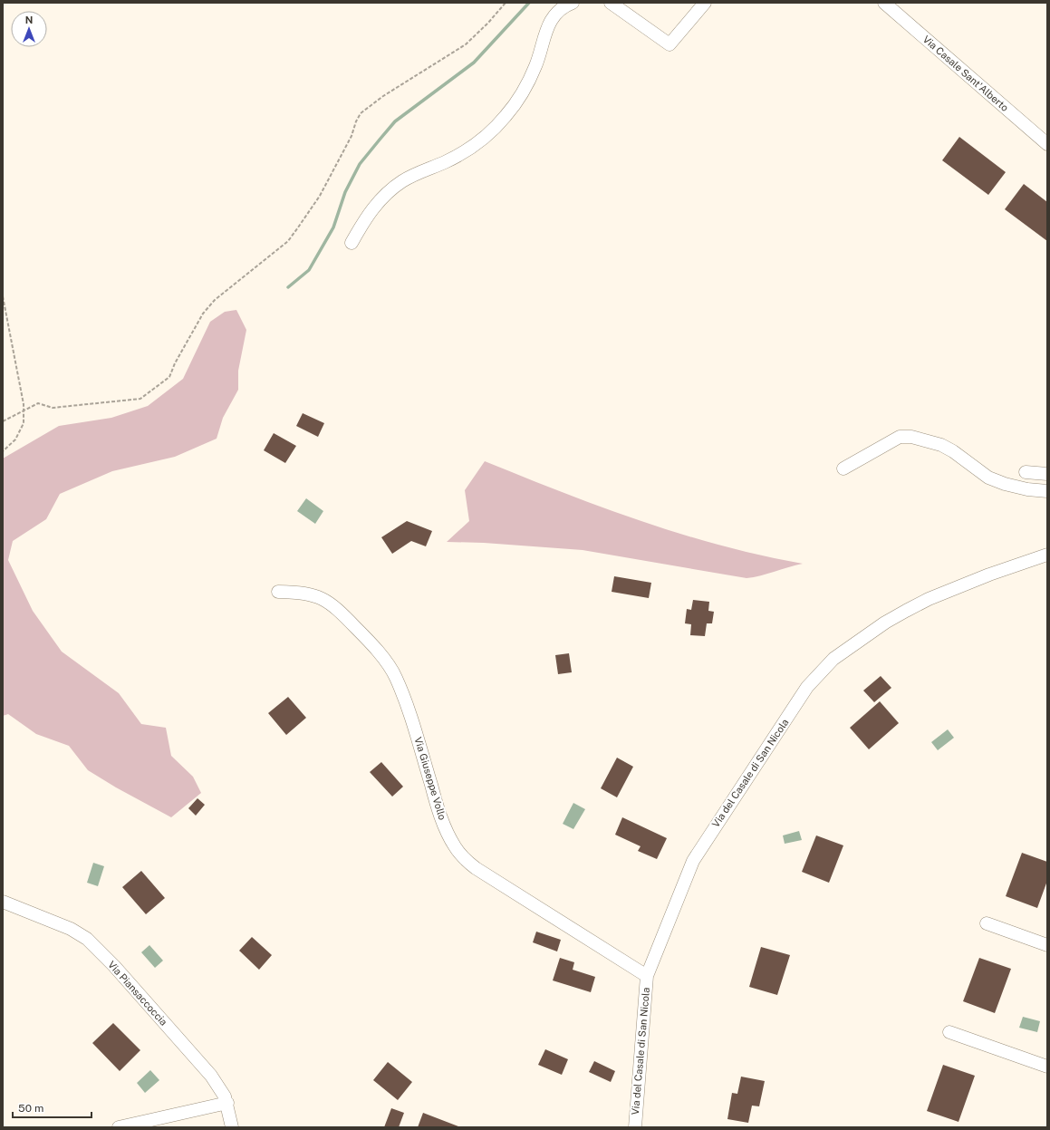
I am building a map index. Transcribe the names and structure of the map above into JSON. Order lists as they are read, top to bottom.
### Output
{
  "streets": {
    "street": [
      "Via Casale Sant'Alberto",
      "Via del Casale di San Nicola",
      "Via Giuseppe Vollo",
      "Via Piansaccoccia"
    ]
  },
  "crossings": [
    ["Via del Casale di San Nicola", "Via Giuseppe Vollo"]
  ],
  "scale_bar": "50 m",
  "north": "top"
}
